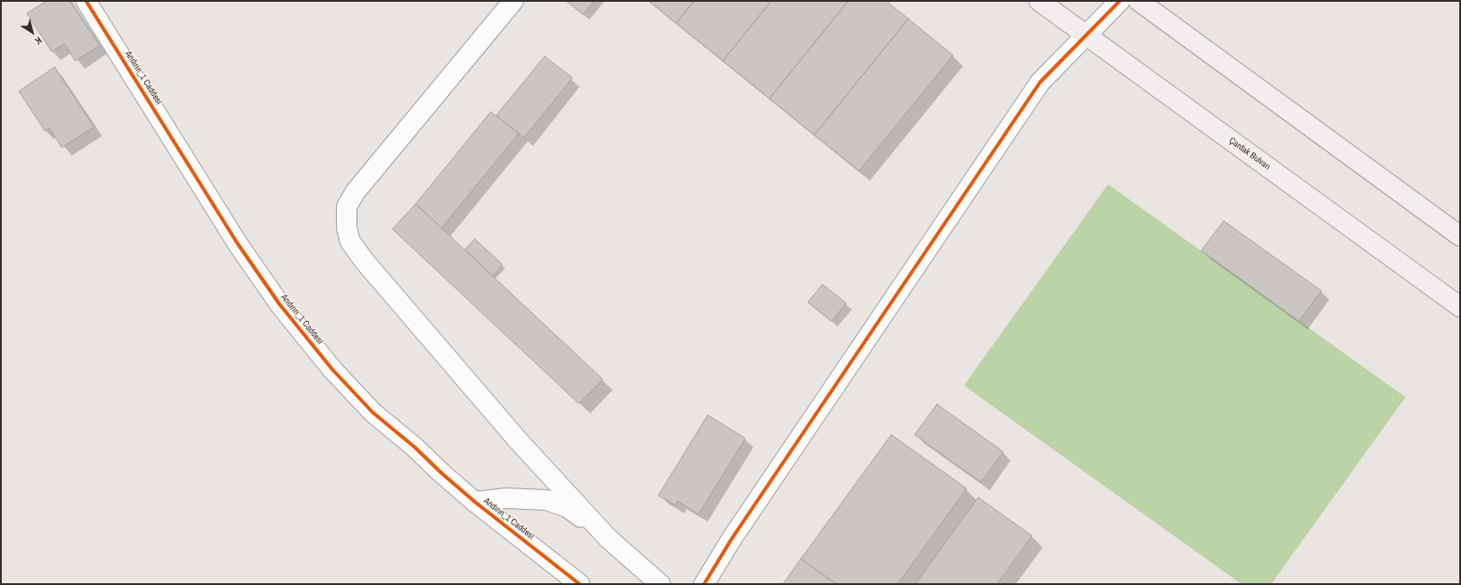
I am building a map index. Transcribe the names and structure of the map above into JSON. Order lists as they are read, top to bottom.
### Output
{
  "streets": {
    "main road": ["Çardak Bulvarı"],
    "street": ["Andırın_1 Caddesi"]
  },
  "north": "bottom right"
}
